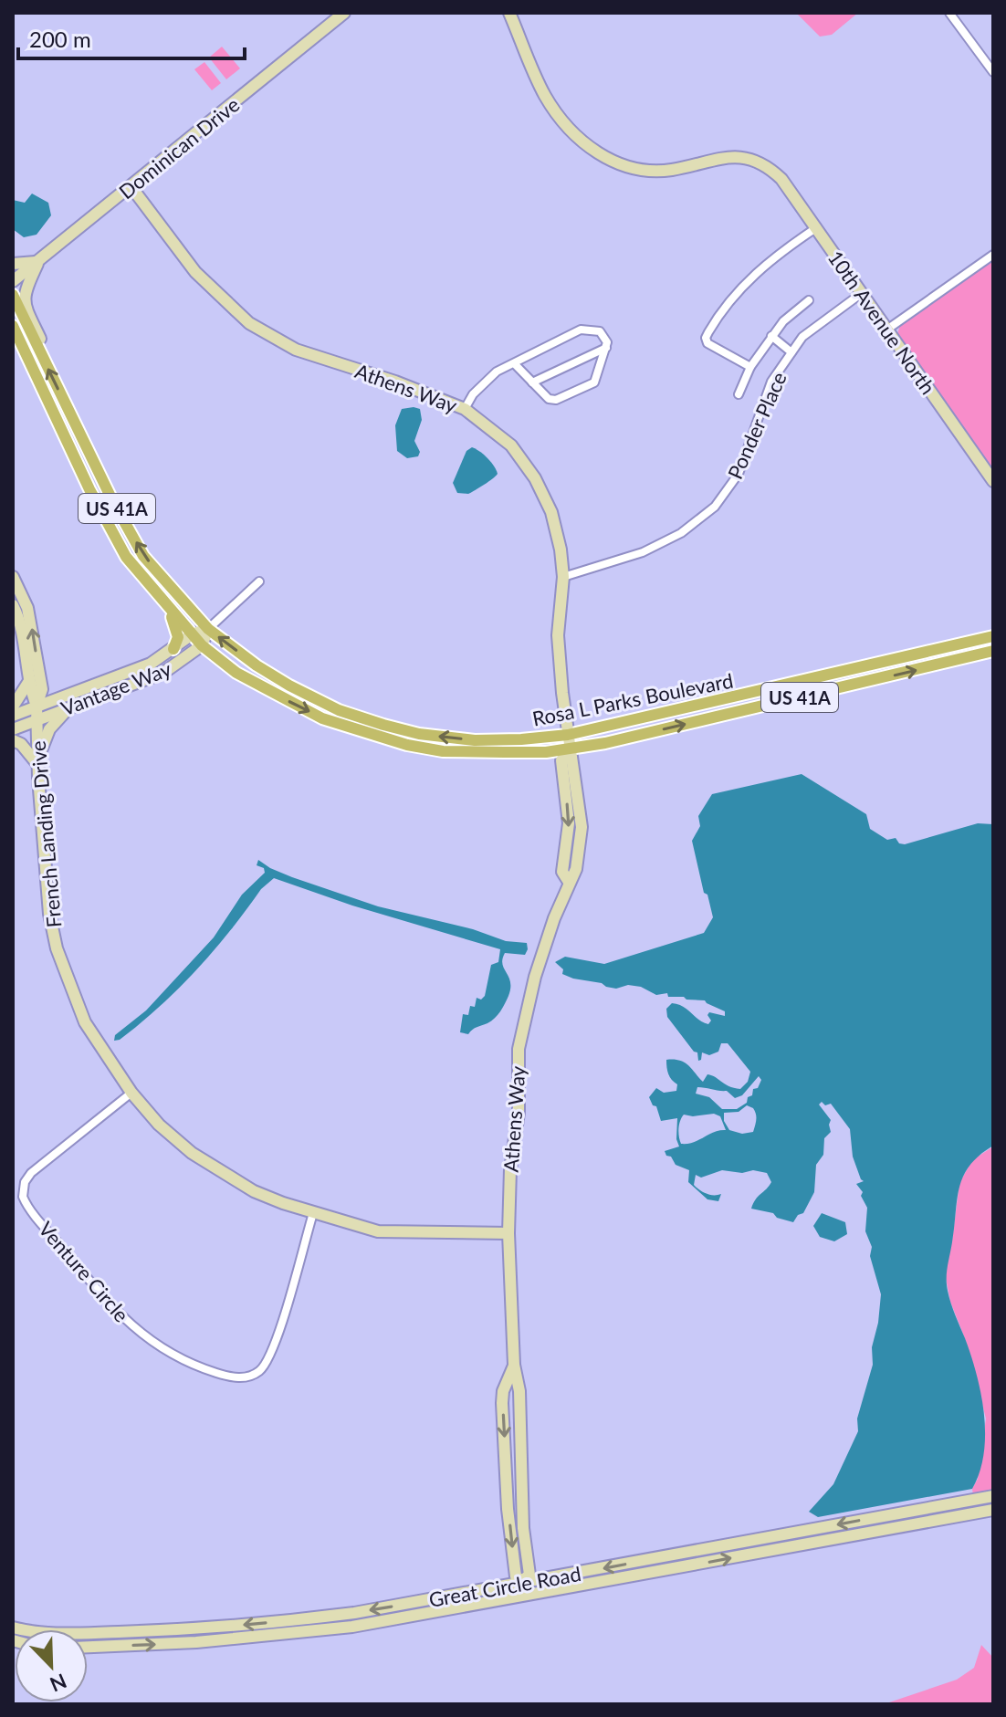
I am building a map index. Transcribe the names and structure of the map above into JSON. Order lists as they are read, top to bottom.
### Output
{
  "streets": {
    "main road": ["US 41A", "Rosa L Parks Boulevard"],
    "street": [
      "Dominican Drive",
      "10th Avenue North",
      "Athens Way",
      "Ponder Place",
      "Vantage Way",
      "French Landing Drive",
      "Venture Circle",
      "Great Circle Road"
    ]
  },
  "crossings": [
    ["Dominican Drive", "Athens Way"],
    ["10th Avenue North", "Ponder Place"],
    ["Athens Way", "Ponder Place"],
    ["Athens Way", "Rosa L Parks Boulevard"],
    ["Athens Way", "French Landing Drive"],
    ["Athens Way", "Great Circle Road"],
    ["Vantage Way", "Rosa L Parks Boulevard"],
    ["Vantage Way", "French Landing Drive"],
    ["French Landing Drive", "Venture Circle"]
  ],
  "scale_bar": "200 m",
  "north": "bottom right"
}
